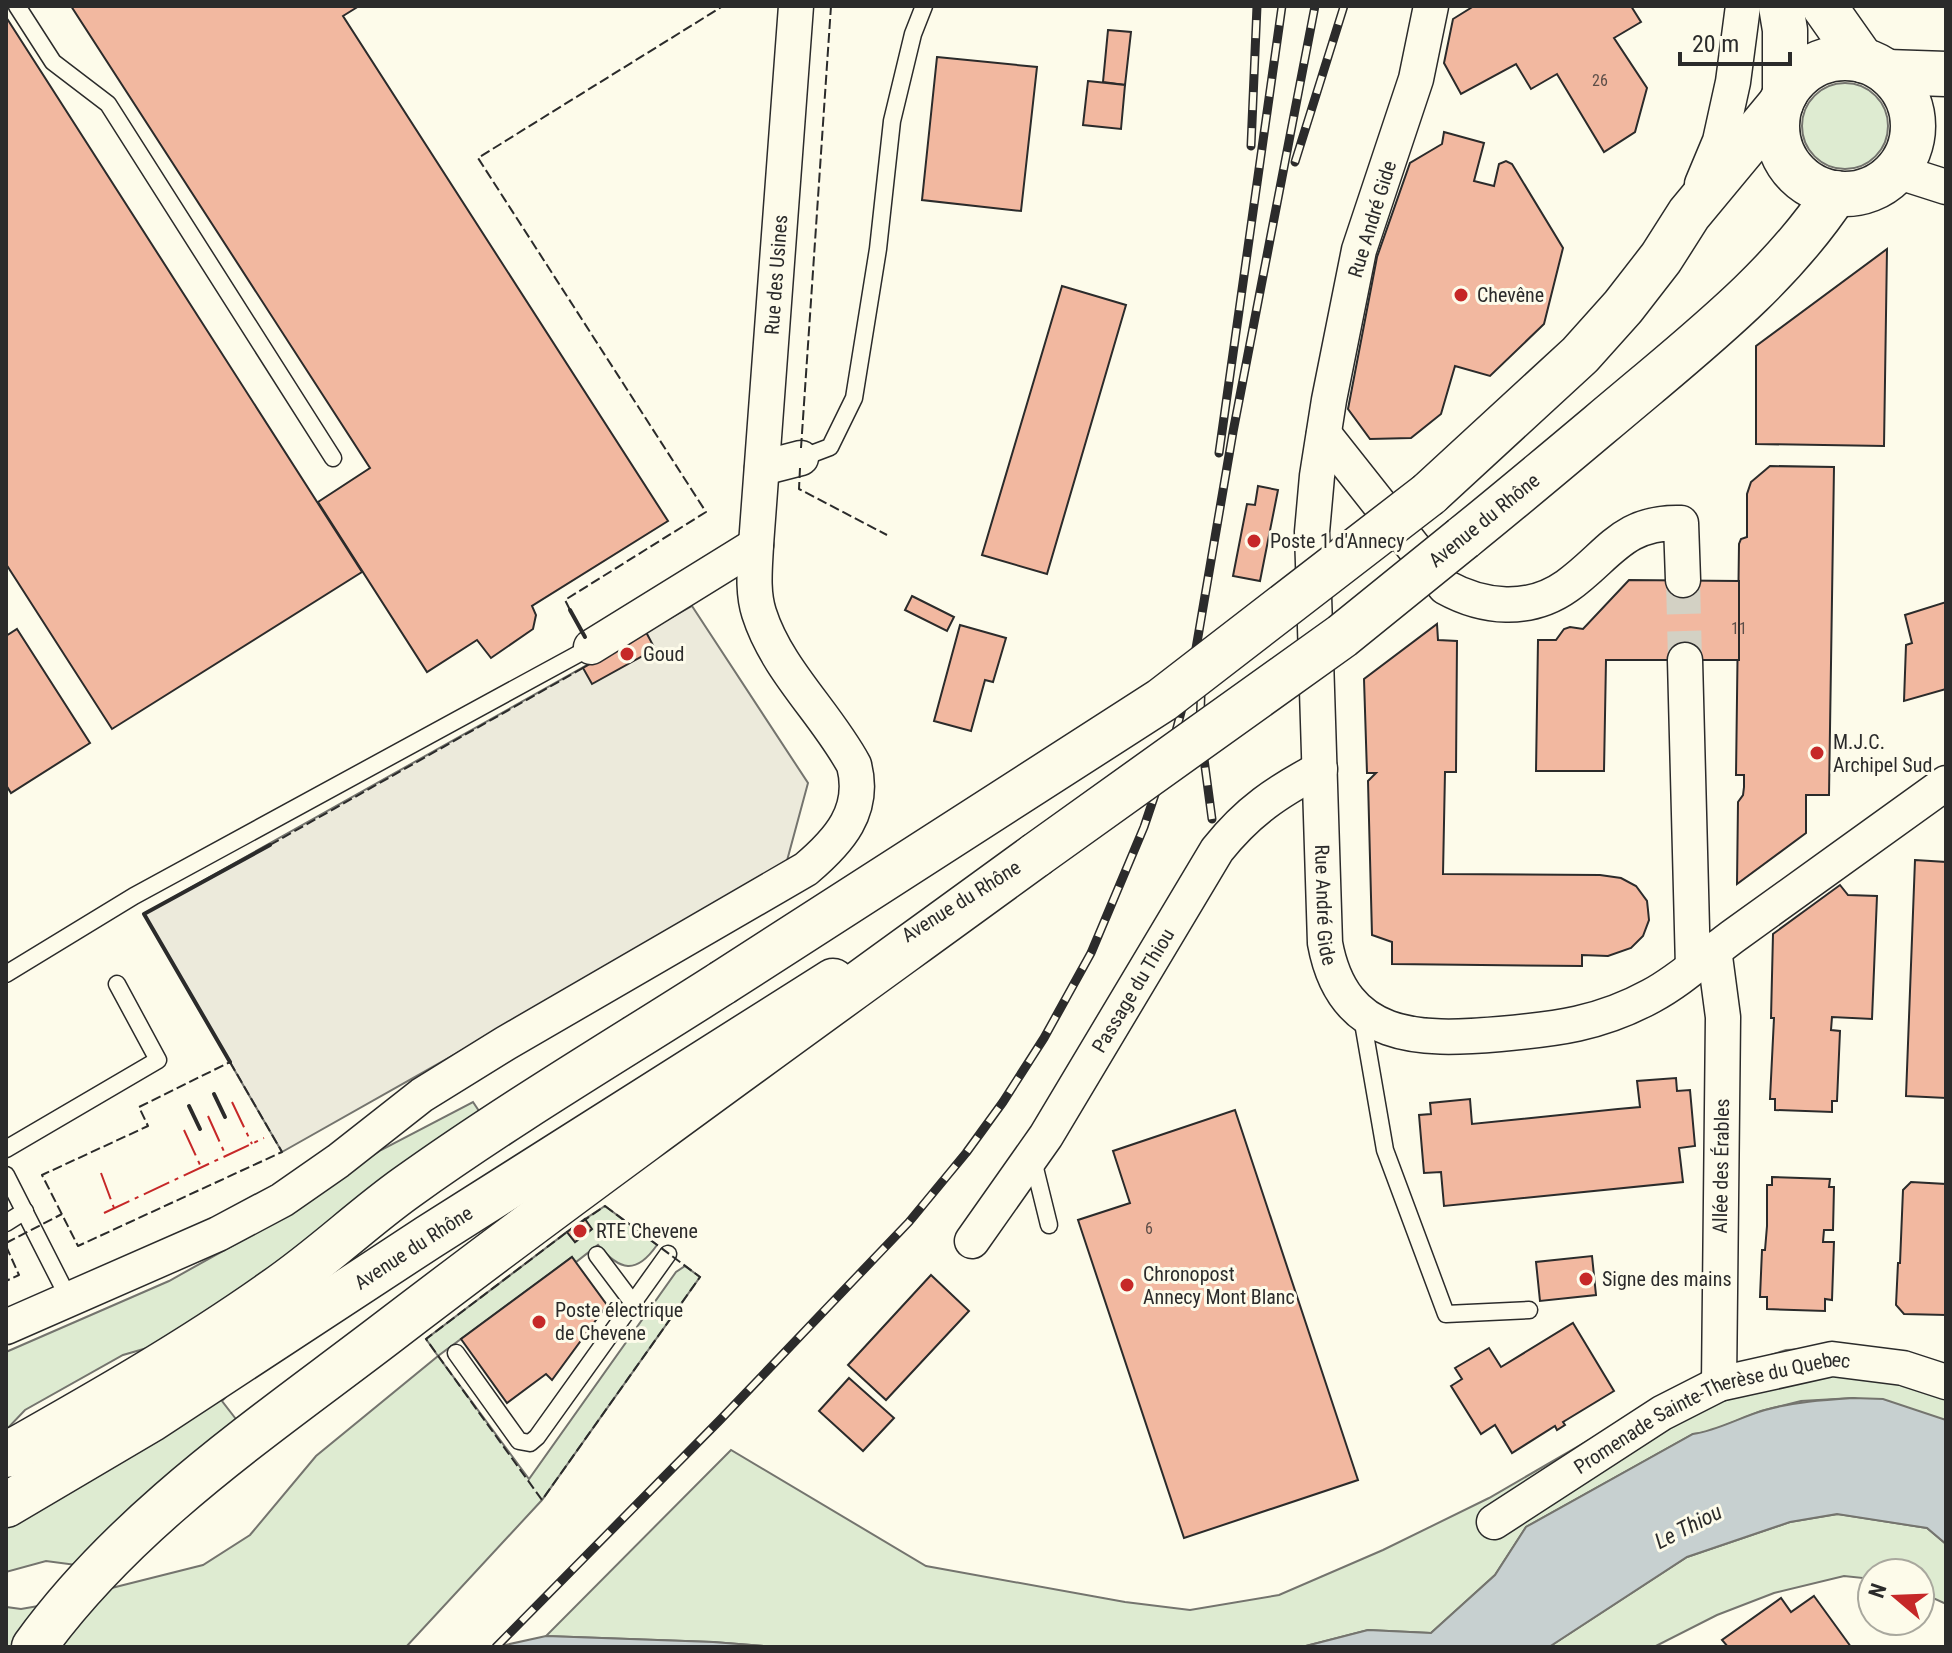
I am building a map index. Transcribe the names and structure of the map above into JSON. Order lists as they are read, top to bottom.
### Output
{
  "streets": {
    "main road": ["Avenue du Rhône"],
    "street": [
      "Rue André Gide",
      "Rue des Usines",
      "Passage du Thiou",
      "Allée des Érables",
      "Promenade Sainte-Therèse du Quebec"
    ]
  },
  "crossings": [
    ["Rue André Gide", "Passage du Thiou"],
    ["Rue André Gide", "Allée des Érables"],
    ["Allée des Érables", "Promenade Sainte-Therèse du Quebec"]
  ],
  "water": ["Le Thiou"],
  "places": [
    "Chevêne",
    "Poste 1 d'Annecy",
    "Goud",
    "M.J.C. Archipel Sud",
    "RTE Chevene",
    "Signe des mains",
    "Chronopost Annecy Mont Blanc",
    "Poste électrique de Chevene"
  ],
  "house_numbers": ["26", "11", "6"],
  "scale_bar": "20 m",
  "north": "left"
}
